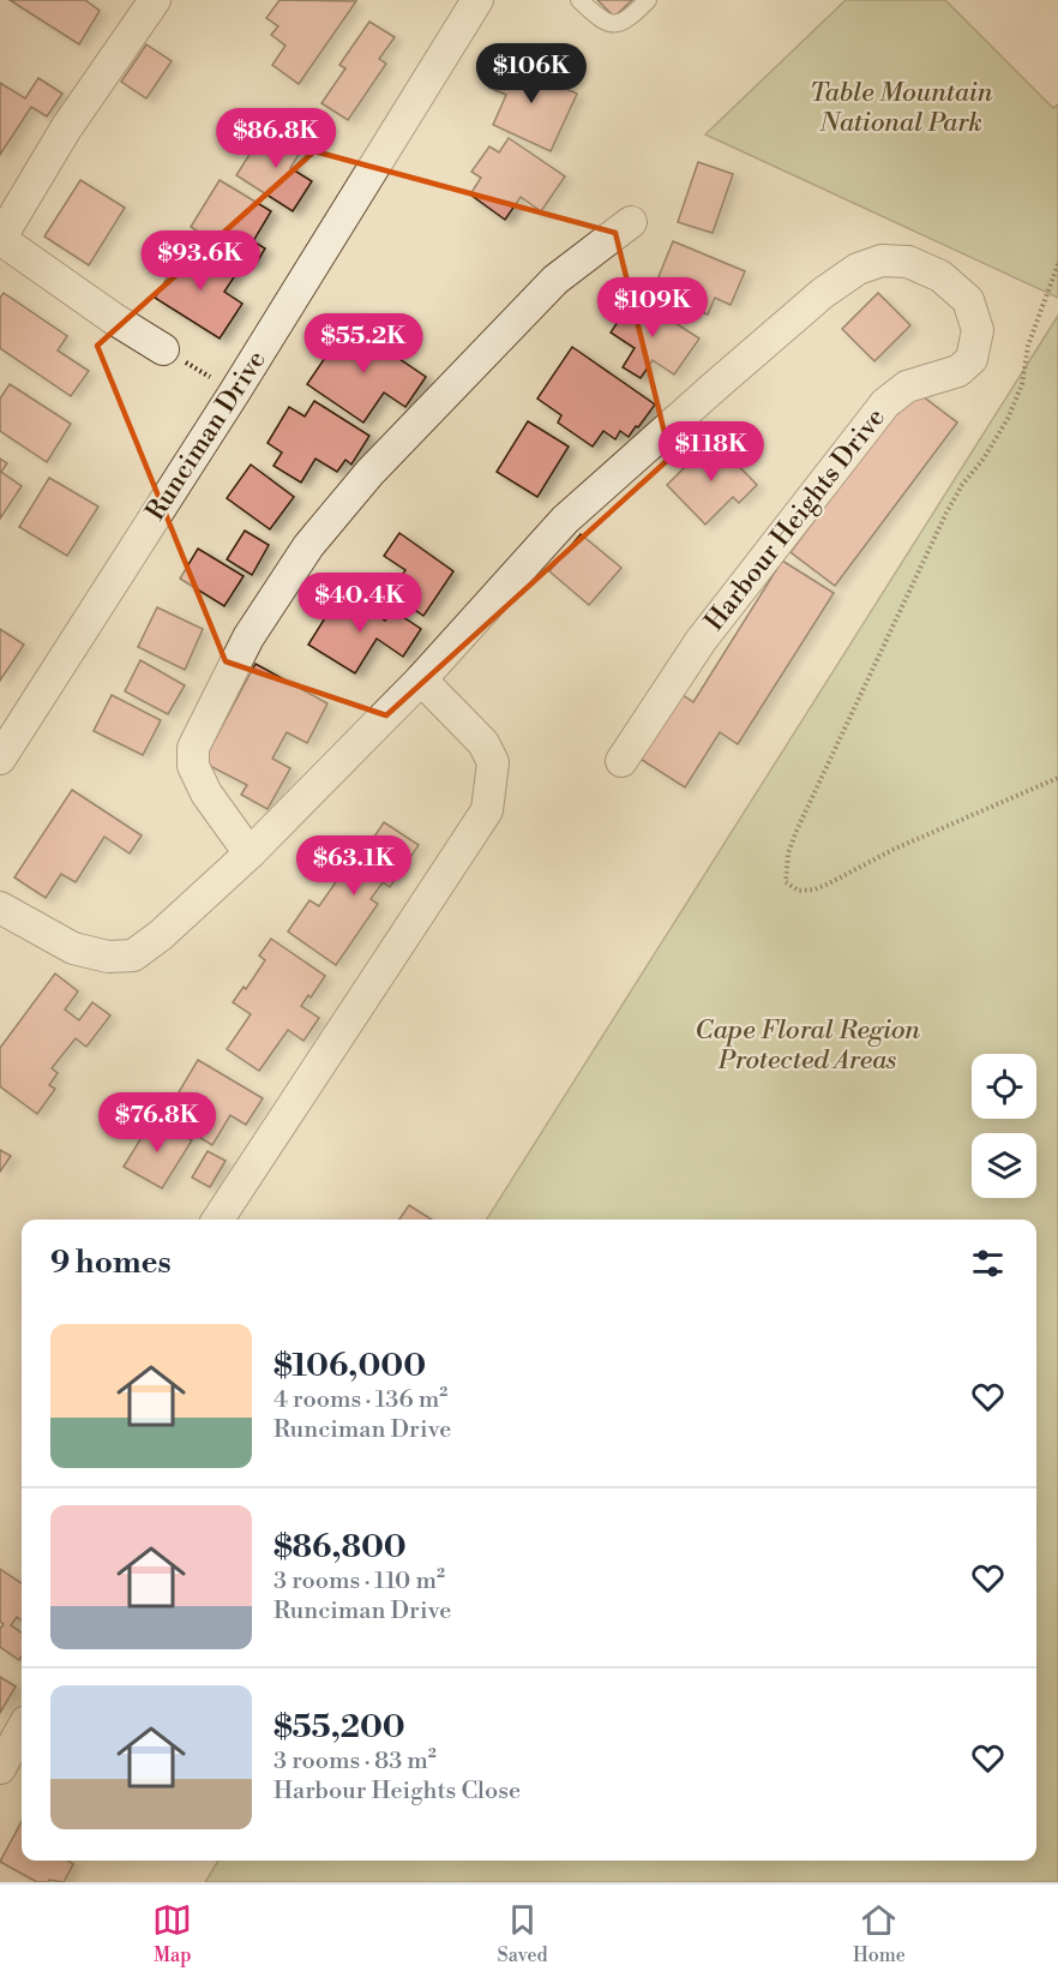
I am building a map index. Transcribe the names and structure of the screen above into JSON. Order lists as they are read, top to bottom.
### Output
{
  "streets": {
    "street": ["Runciman Drive", "Harbour Heights Drive"]
  },
  "parks": ["Table Mountain National Park", "Cape Floral Region Protected Areas"],
  "page": {
    "price": [
      "$106K",
      "$86.8K",
      "$93.6K",
      "$109K",
      "$55.2K",
      "$118K",
      "$40.4K",
      "$63.1K",
      "$76.8K"
    ],
    "heading": "9 homes",
    "list": [
      {
        "name": "$106,000",
        "note": "4 rooms · 136 m² · Runciman Drive"
      },
      {
        "name": "$86,800",
        "note": "3 rooms · 110 m² · Runciman Drive"
      },
      {
        "name": "$55,200",
        "note": "3 rooms · 83 m² · Harbour Heights Close"
      }
    ],
    "tabs": ["Map", "Saved", "Home"]
  }
}
